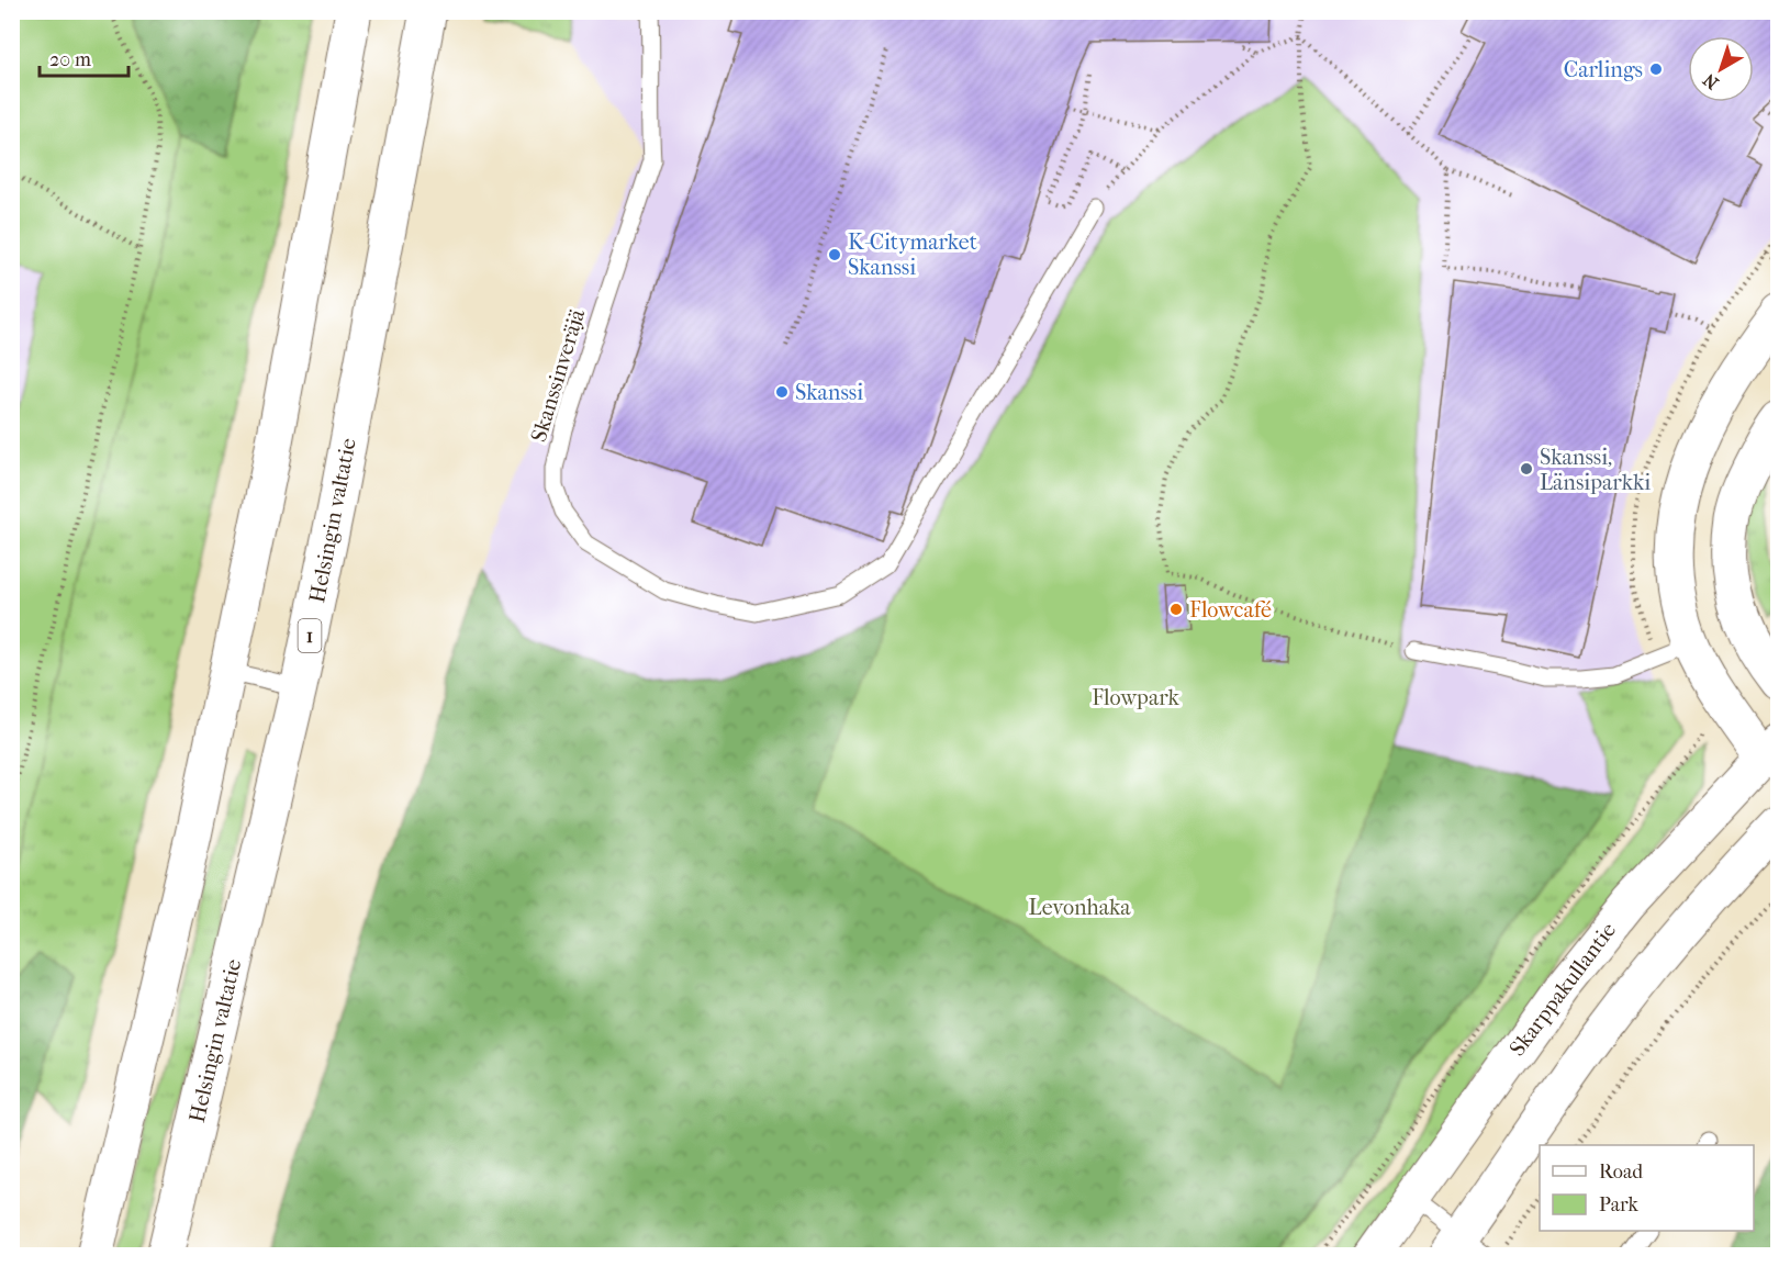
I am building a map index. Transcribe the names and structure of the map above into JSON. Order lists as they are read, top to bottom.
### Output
{
  "streets": {
    "main road": ["Helsingin valtatie", "1", "Skarppakullantie"],
    "lane": ["Skanssinveräjä"]
  },
  "parks": ["Flowpark", "Levonhaka"],
  "places": [
    "Carlings",
    "K-Citymarket Skanssi",
    "Skanssi",
    "Skanssi, Länsiparkki",
    "Flowcafé"
  ],
  "legend": ["Road", "Park"],
  "scale_bar": "20 m",
  "north": "bottom left"
}
